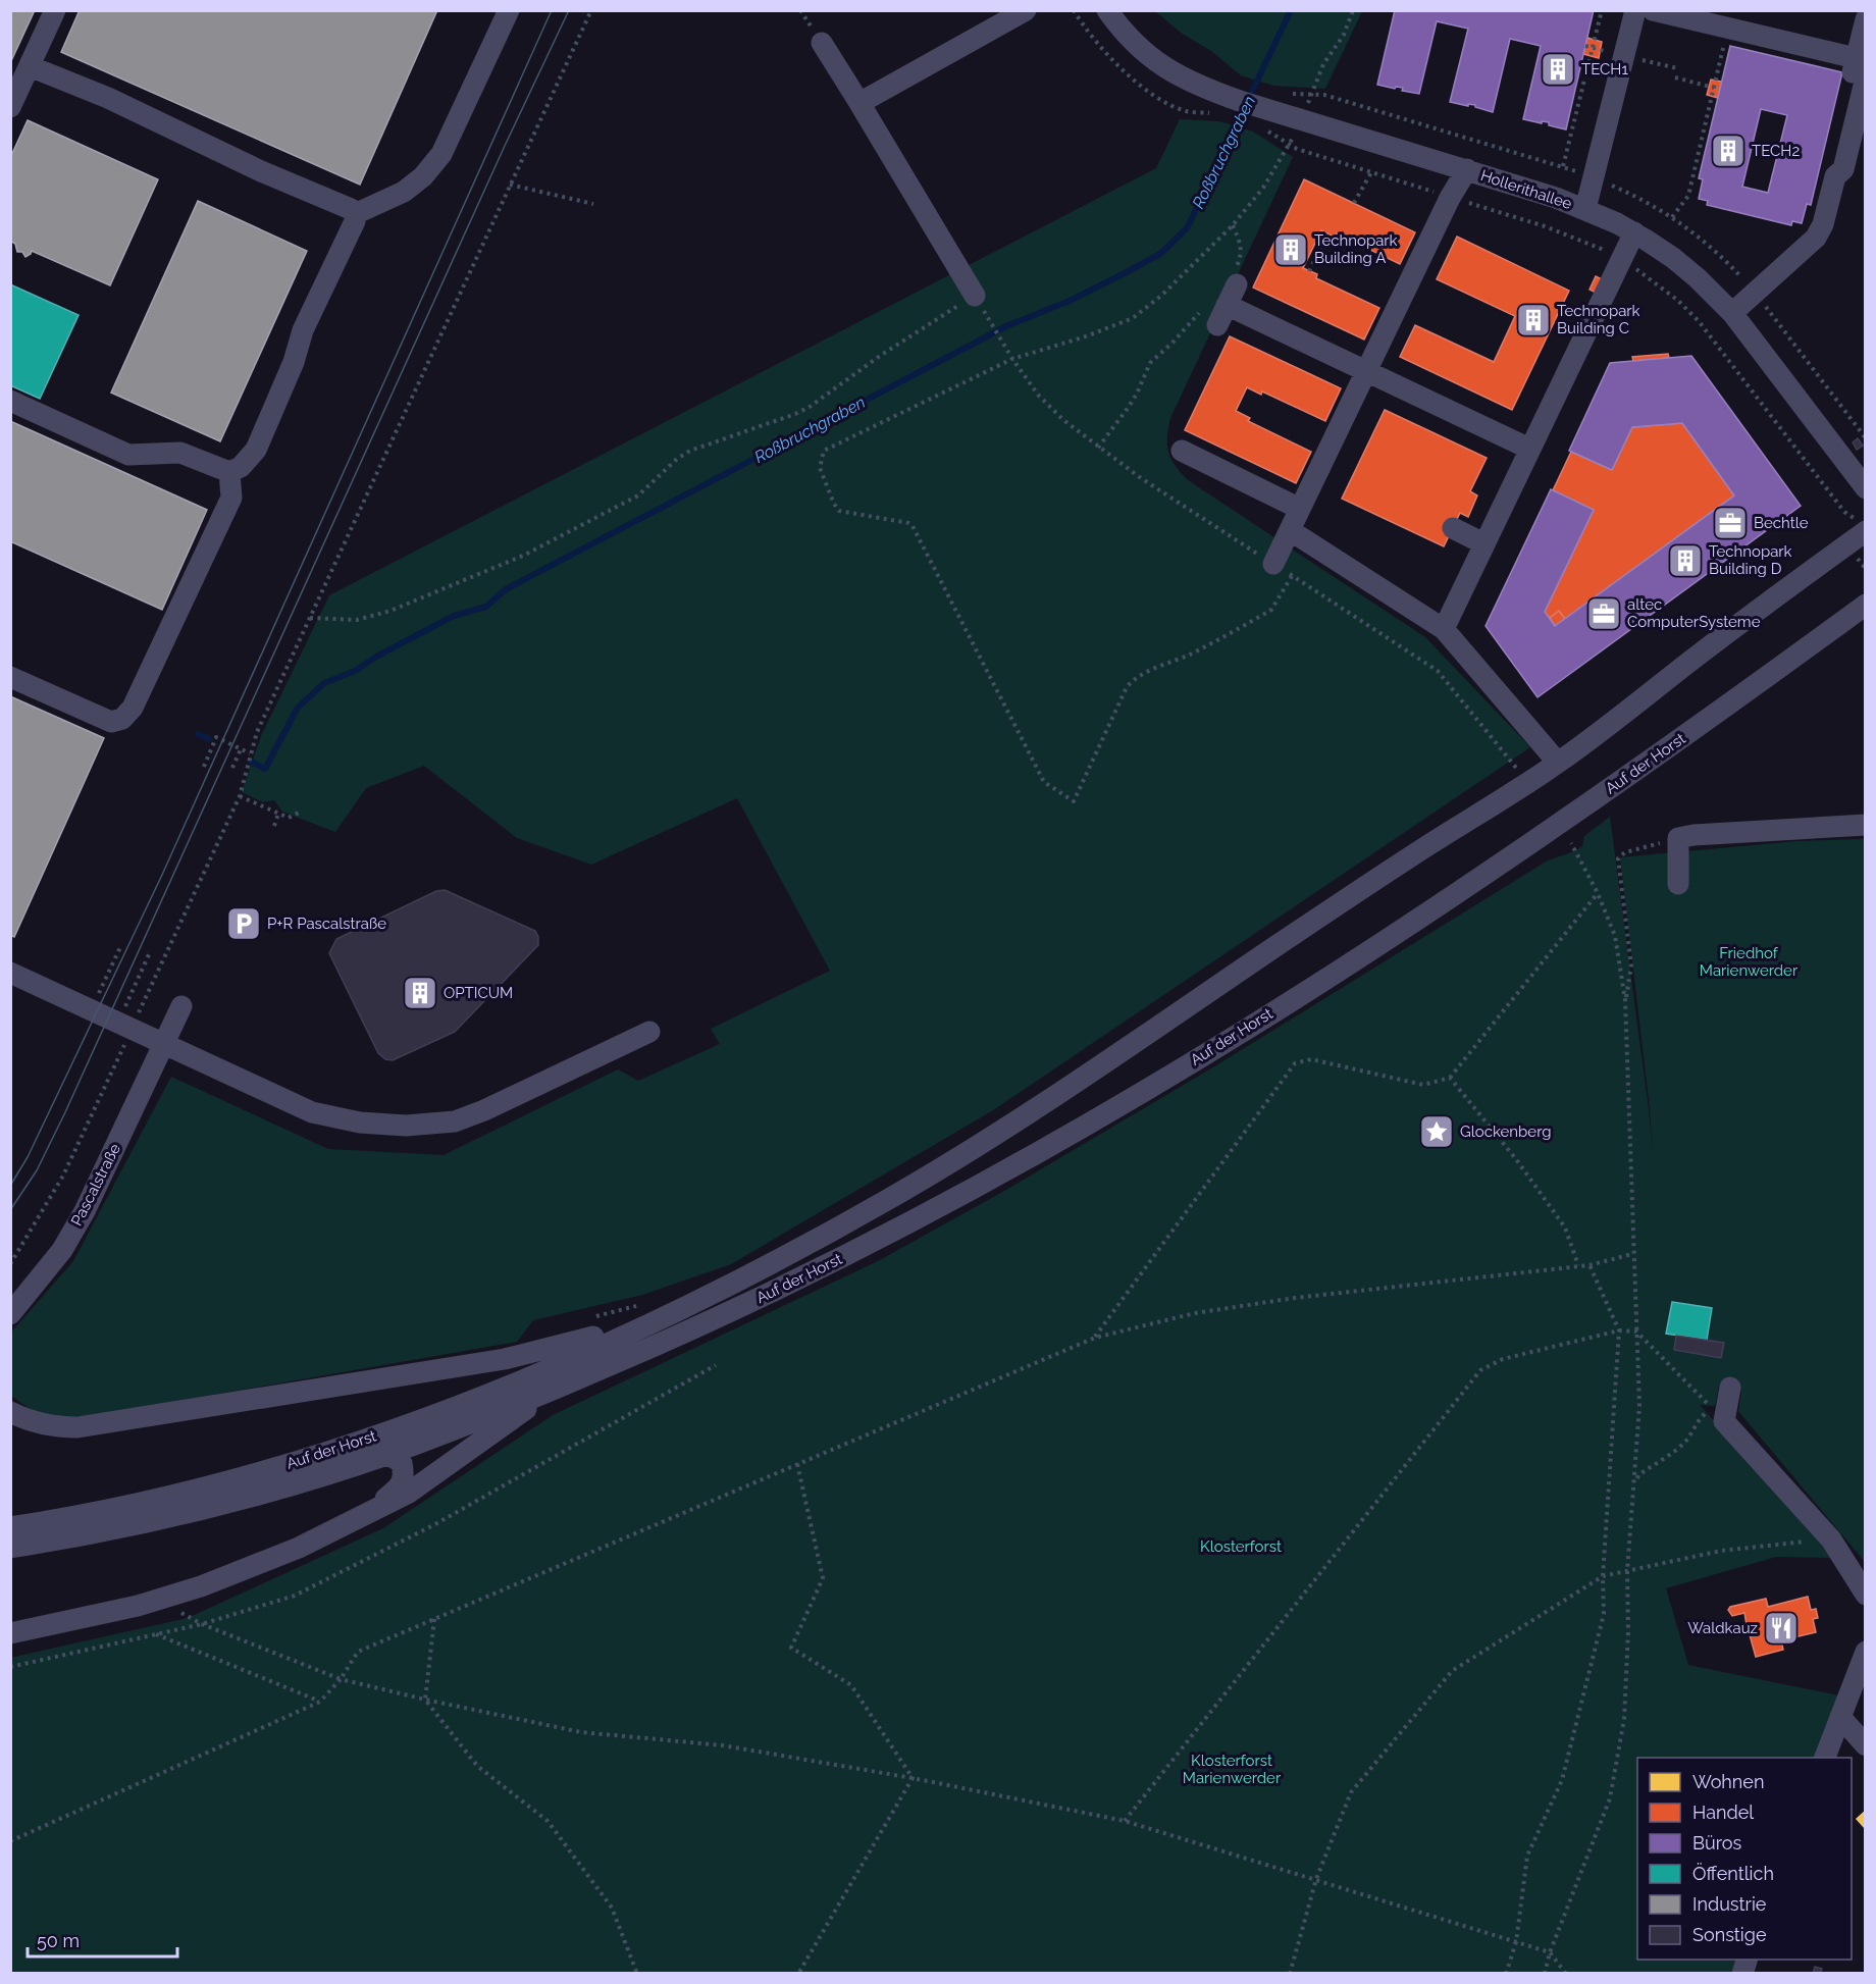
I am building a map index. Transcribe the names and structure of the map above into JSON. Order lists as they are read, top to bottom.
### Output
{
  "streets": {
    "street": ["Hollerithallee", "Auf der Horst", "Pascalstraße"]
  },
  "water": ["Roßbruchgraben"],
  "parks": ["Friedhof Marienwerder", "Klosterforst", "Klosterforst Marienwerder"],
  "places": {
    "building": [
      "TECH1",
      "TECH2",
      "Technopark Building A",
      "Technopark Building C",
      "Technopark Building D",
      "OPTICUM"
    ],
    "office": ["Bechtle", "altec ComputerSysteme"],
    "parking": ["P+R Pascalstraße"],
    "place": ["Glockenberg"],
    "restaurant": ["Waldkauz"]
  },
  "legend": [
    "Wohnen",
    "Handel",
    "Büros",
    "Öffentlich",
    "Industrie",
    "Sonstige"
  ],
  "scale_bar": "50 m"
}
